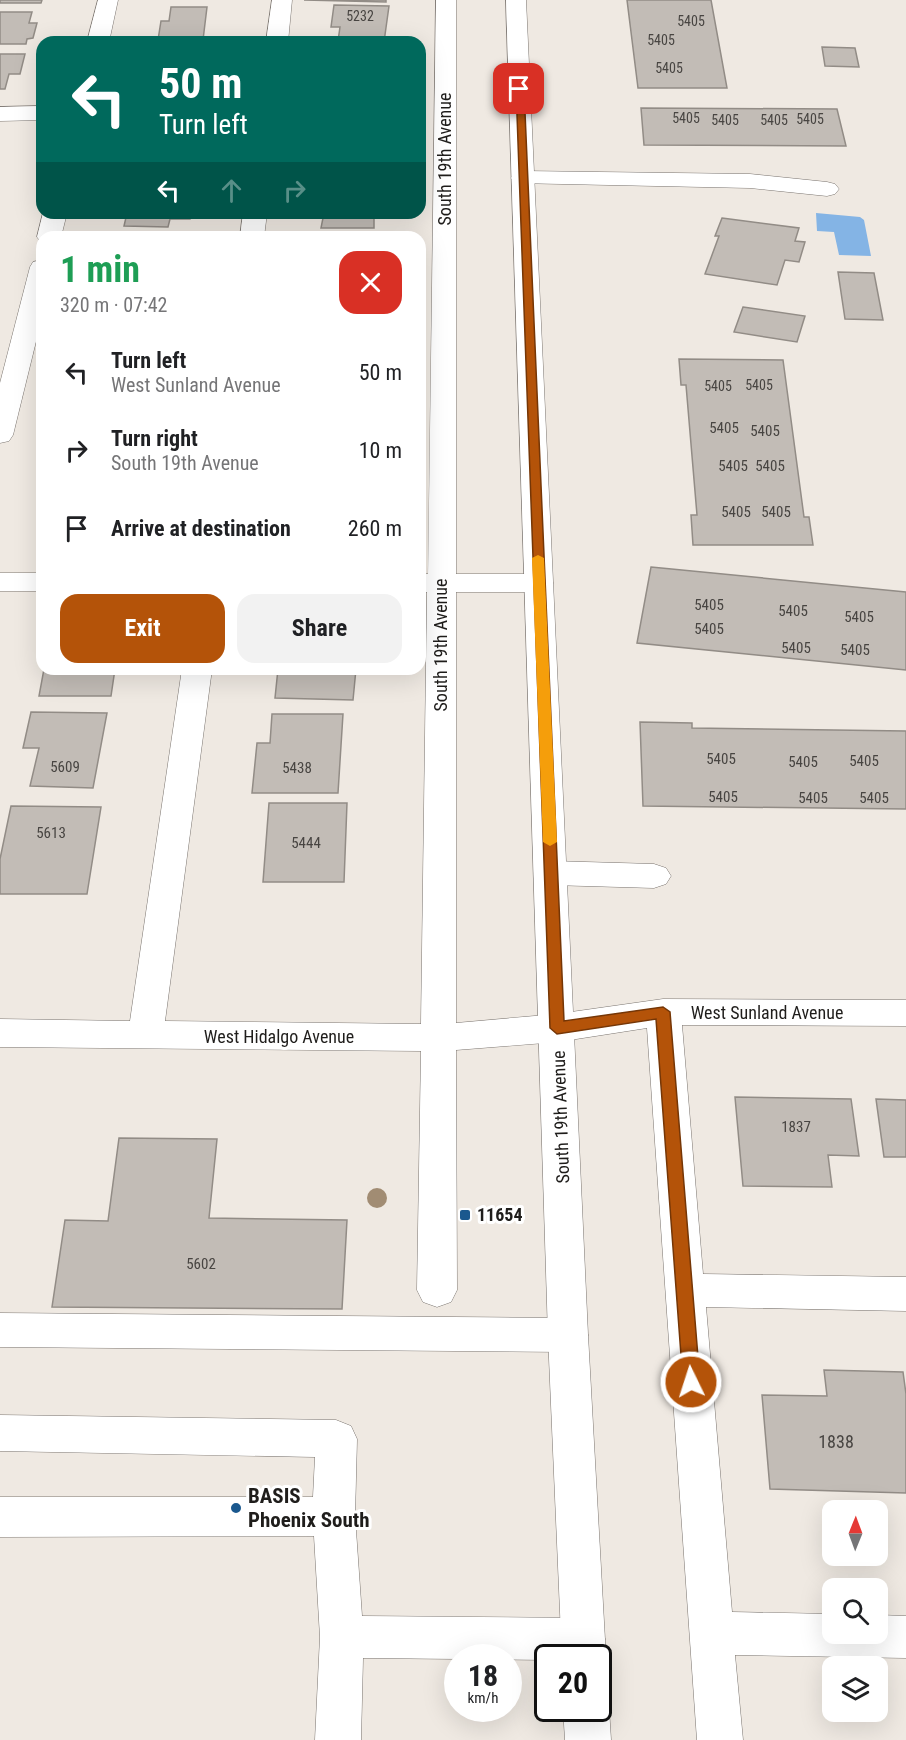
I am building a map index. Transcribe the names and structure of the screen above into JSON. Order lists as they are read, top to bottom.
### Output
{
  "streets": {
    "street": ["South 19th Avenue", "West Sunland Avenue", "West Hidalgo Avenue"]
  },
  "crossings": [
    ["South 19th Avenue", "West Sunland Avenue"],
    ["South 19th Avenue", "West Hidalgo Avenue"],
    ["West Sunland Avenue", "West Hidalgo Avenue"]
  ],
  "places": {
    "transit": ["11654"],
    "other": ["BASIS Phoenix South"]
  },
  "house_numbers": [
    "5232",
    "5405",
    "5405",
    "5405",
    "5405",
    "5405",
    "5405",
    "5405",
    "5405",
    "5405",
    "5405",
    "5405",
    "5405",
    "5405",
    "5405",
    "5405",
    "5405",
    "5405",
    "5405",
    "5405",
    "5405",
    "5405",
    "5405",
    "5405",
    "5405",
    "5609",
    "5438",
    "5405",
    "5405",
    "5405",
    "5613",
    "5444",
    "1837",
    "5602",
    "1838"
  ],
  "north": "top",
  "page": {
    "turn": ["50 m", "Turn left"],
    "heading": ["1 min", "320 m · 07:42"],
    "list": [
      {
        "name": "Turn left",
        "note": "West Sunland Avenue",
        "value": "50 m"
      },
      {
        "name": "Turn right",
        "note": "South 19th Avenue",
        "value": "10 m"
      },
      {
        "name": "Arrive at destination",
        "value": "260 m"
      }
    ],
    "buttons": ["Exit", "Share"],
    "speed": "18 km/h",
    "limit": "20"
  }
}
